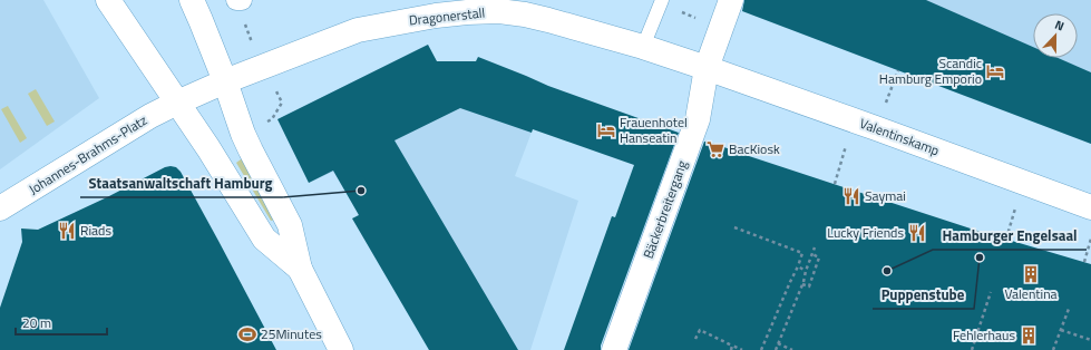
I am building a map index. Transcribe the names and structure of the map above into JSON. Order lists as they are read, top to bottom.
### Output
{
  "streets": {
    "street": [
      "Dragonerstall",
      "Valentinskamp",
      "Johannes-Brahms-Platz",
      "Bäckerbreitergang"
    ]
  },
  "crossings": [
    ["Dragonerstall", "Valentinskamp"],
    ["Dragonerstall", "Johannes-Brahms-Platz"],
    ["Dragonerstall", "Bäckerbreitergang"],
    ["Valentinskamp", "Bäckerbreitergang"]
  ],
  "places": {
    "hotel": ["Scandic Hamburg Emporio", "Frauenhotel Hanseatin"],
    "supermarket": ["BacKiosk"],
    "other": ["Staatsanwaltschaft Hamburg", "Puppenstube", "Hamburger Engelsaal"],
    "restaurant": ["Saymai", "Riads", "Lucky Friends"],
    "building": ["Valentina", "Fehlerhaus"],
    "sports": ["25Minutes"]
  },
  "scale_bar": "20 m",
  "north": "top"
}
